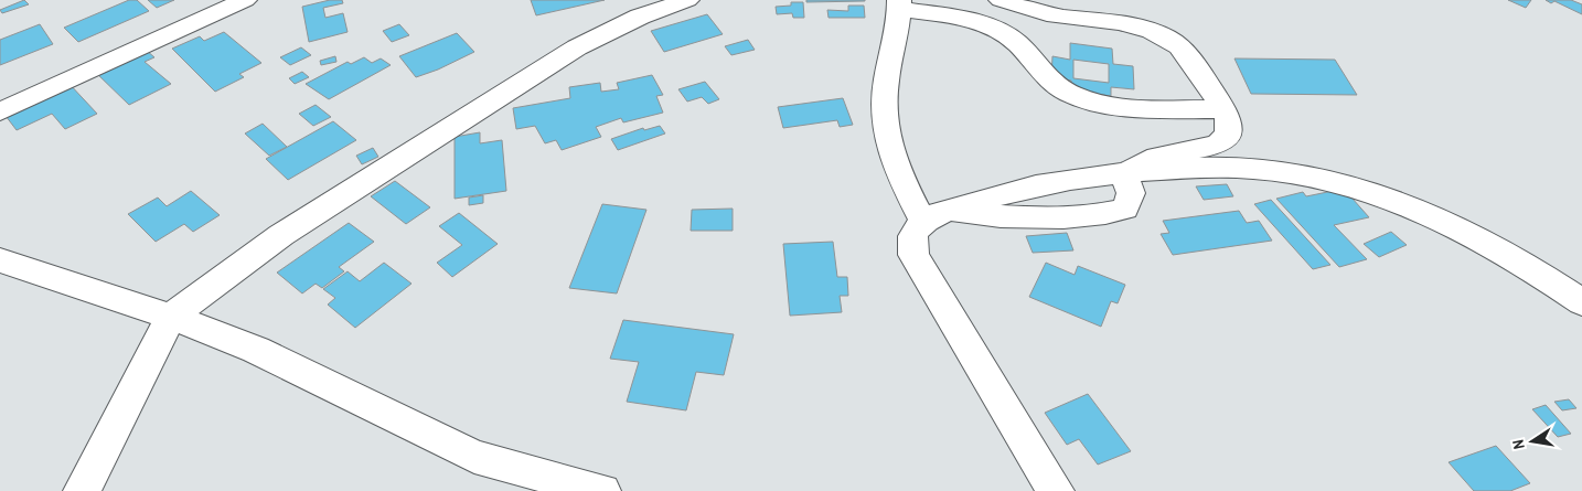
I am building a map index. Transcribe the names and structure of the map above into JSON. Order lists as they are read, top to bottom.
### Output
{
  "north": "left"
}
